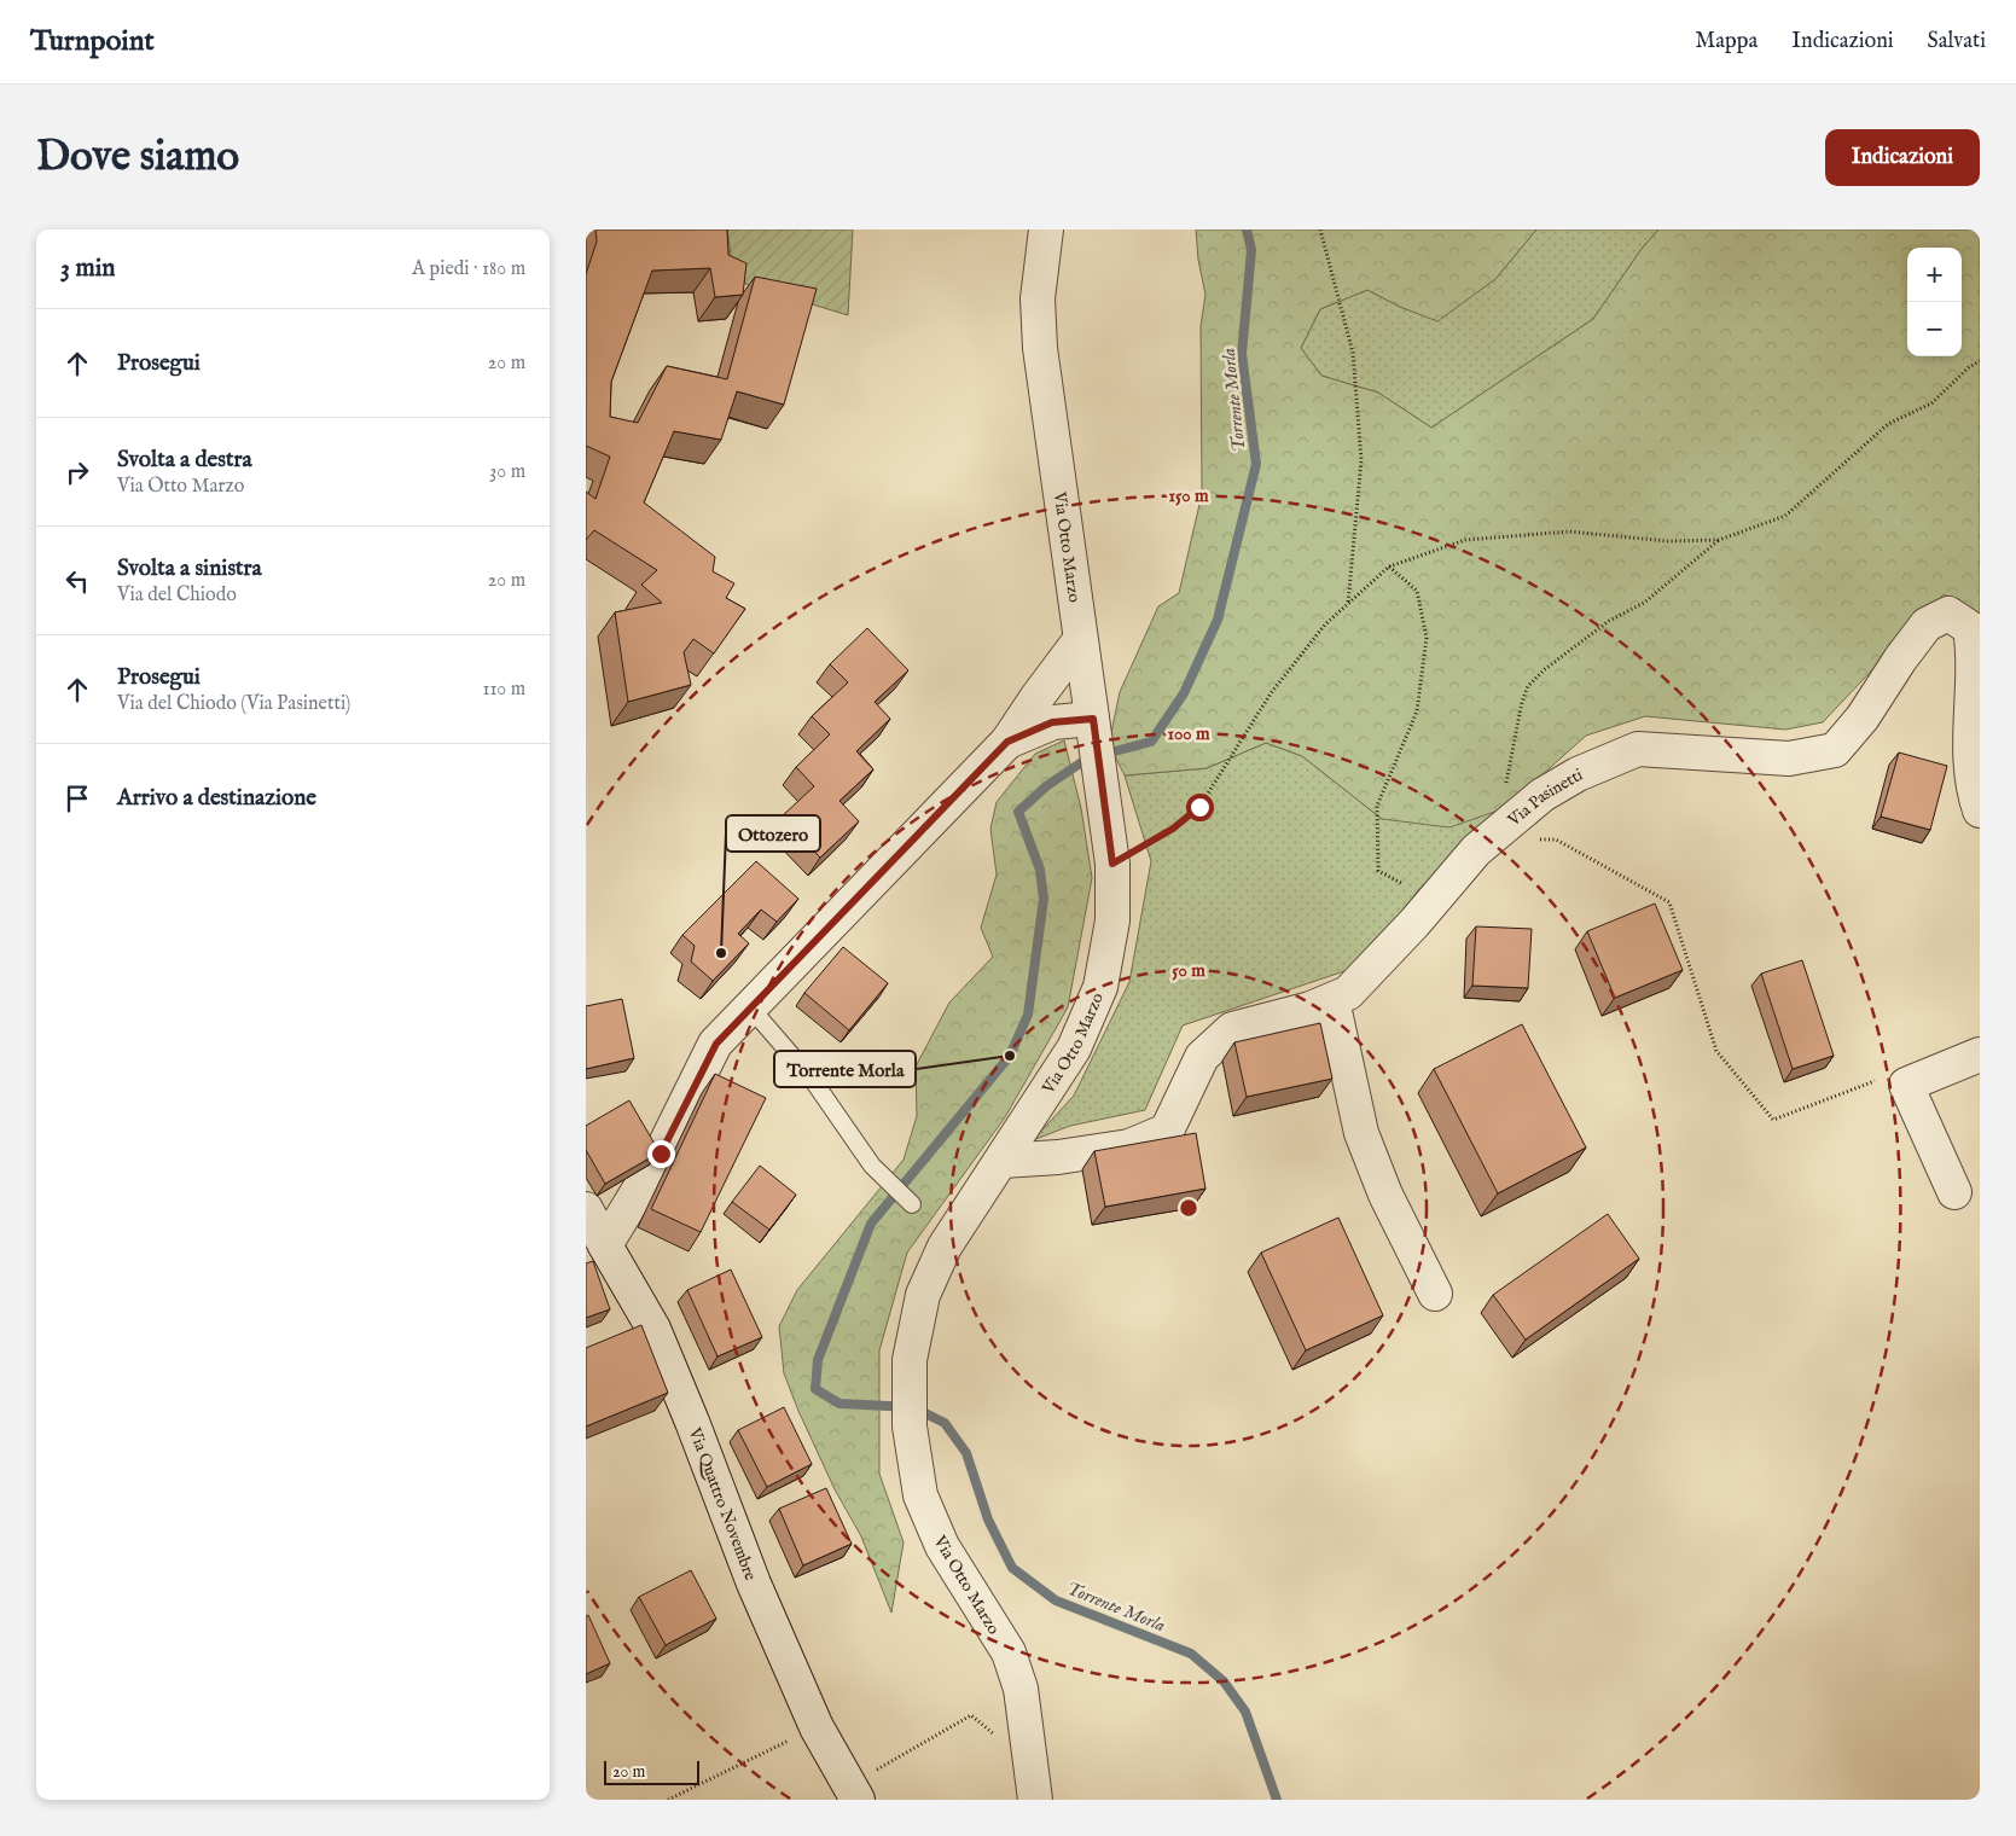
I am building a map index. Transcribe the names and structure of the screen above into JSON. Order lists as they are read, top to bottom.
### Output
{
  "streets": {
    "street": ["Via Otto Marzo", "Via Pasinetti", "Via Quattro Novembre"]
  },
  "crossings": [
    ["Via Otto Marzo", "Via Pasinetti"]
  ],
  "water": ["Torrente Morla"],
  "places": ["Ottozero", "Torrente Morla"],
  "scale_bar": "20 m",
  "page": {
    "header": "Turnpoint",
    "nav": ["Mappa", "Indicazioni", "Salvati"],
    "buttons": "Indicazioni",
    "title": "Dove siamo",
    "heading": ["3 min", "A piedi · 180 m"],
    "map_buttons": ["+", "−"],
    "list": [
      ["Prosegui", "20 m"],
      ["Svolta a destra", "Via Otto Marzo", "30 m"],
      ["Svolta a sinistra", "Via del Chiodo", "20 m"],
      ["Prosegui", "Via del Chiodo (Via Pasinetti)", "110 m"],
      "Arrivo a destinazione"
    ],
    "scale": "20 m"
  },
  "rings": ["150 m", "100 m", "50 m"]
}
